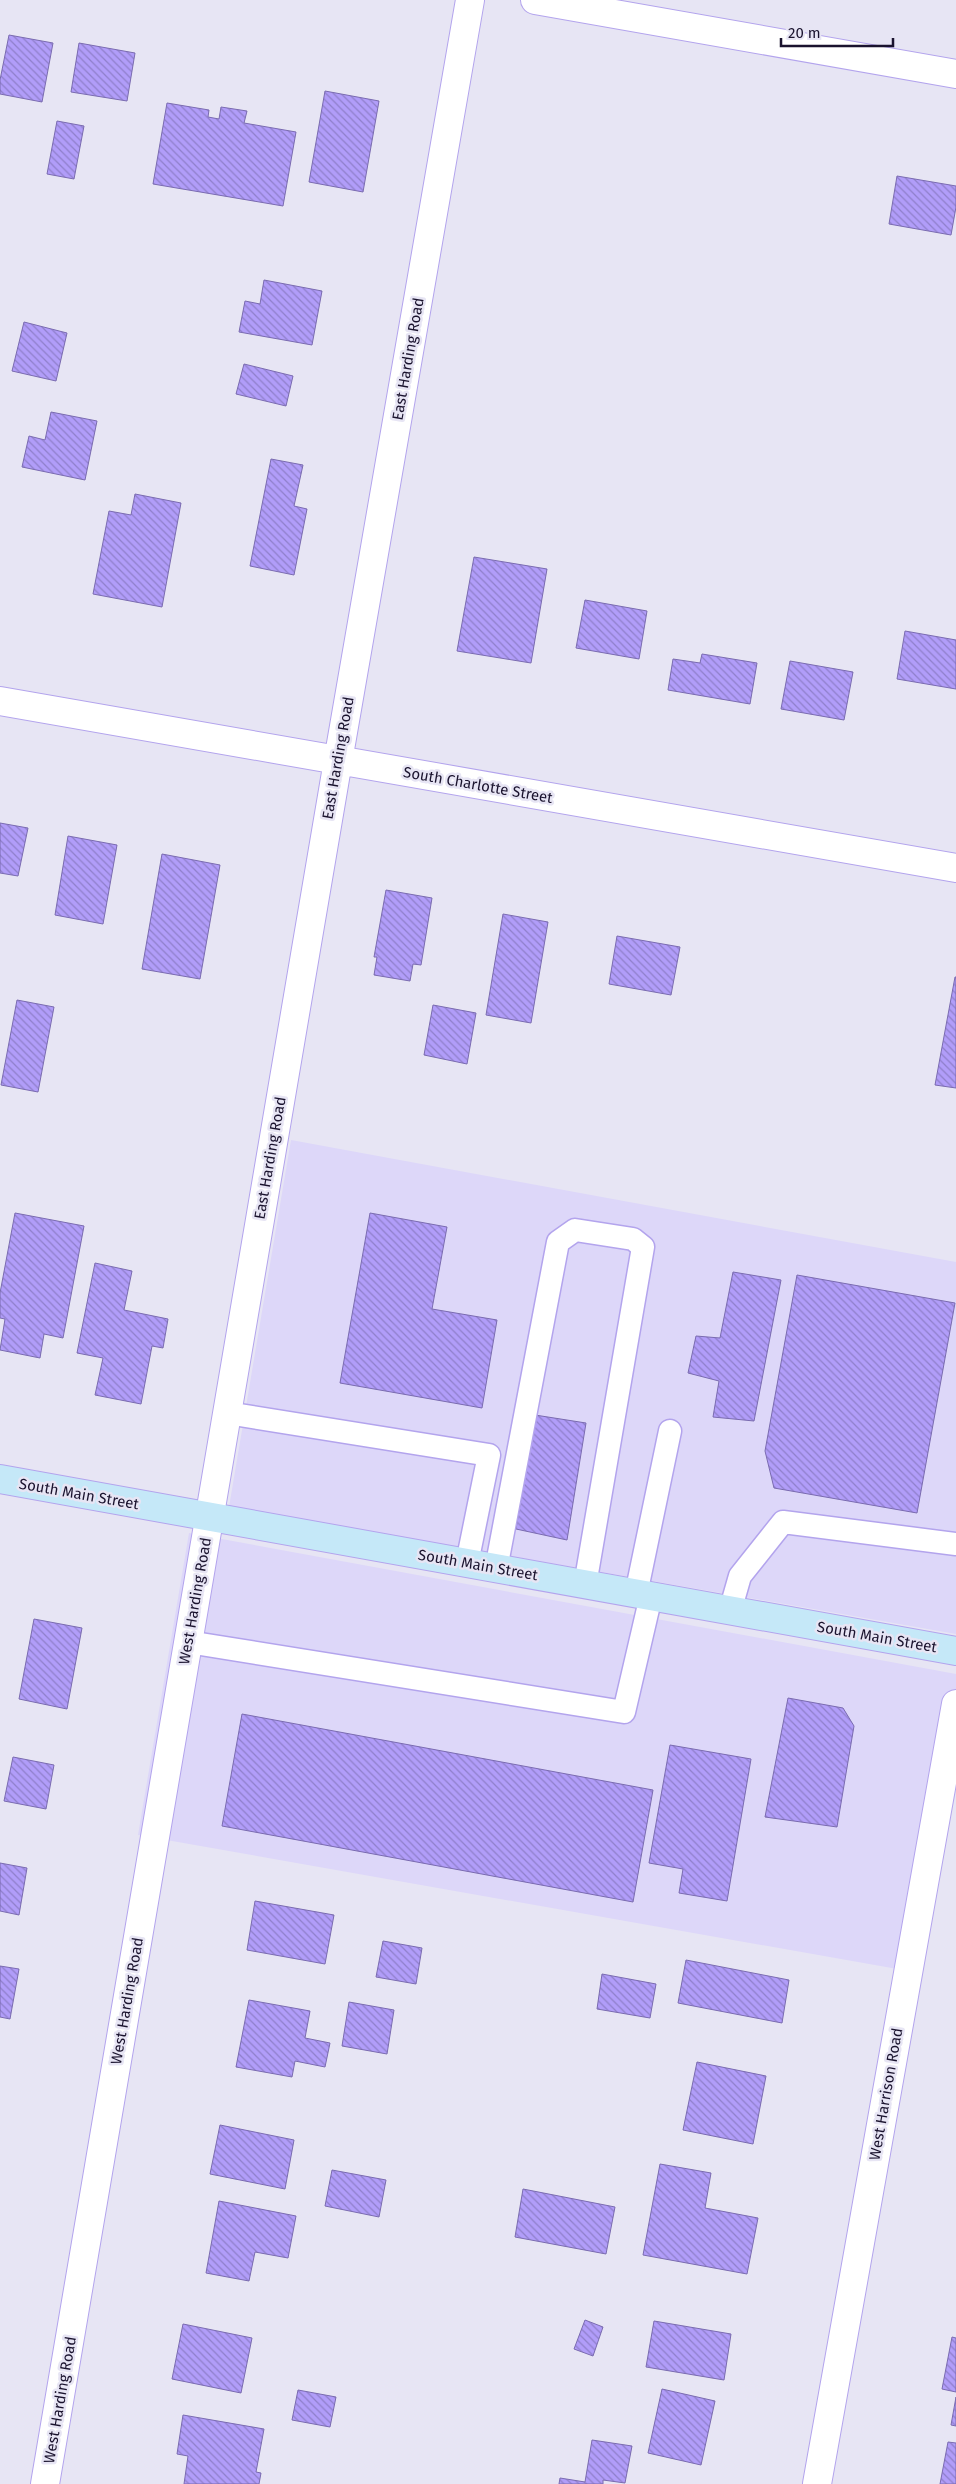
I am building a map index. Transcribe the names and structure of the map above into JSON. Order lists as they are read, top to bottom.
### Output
{
  "streets": {
    "main road": ["South Main Street"],
    "street": [
      "East Harding Road",
      "South Charlotte Street",
      "West Harding Road",
      "West Harrison Road"
    ]
  },
  "crossings": [
    ["East Harding Road", "South Charlotte Street"],
    ["East Harding Road", "South Main Street"],
    ["East Harding Road", "West Harding Road"],
    ["South Main Street", "West Harding Road"]
  ],
  "scale_bar": "20 m"
}
